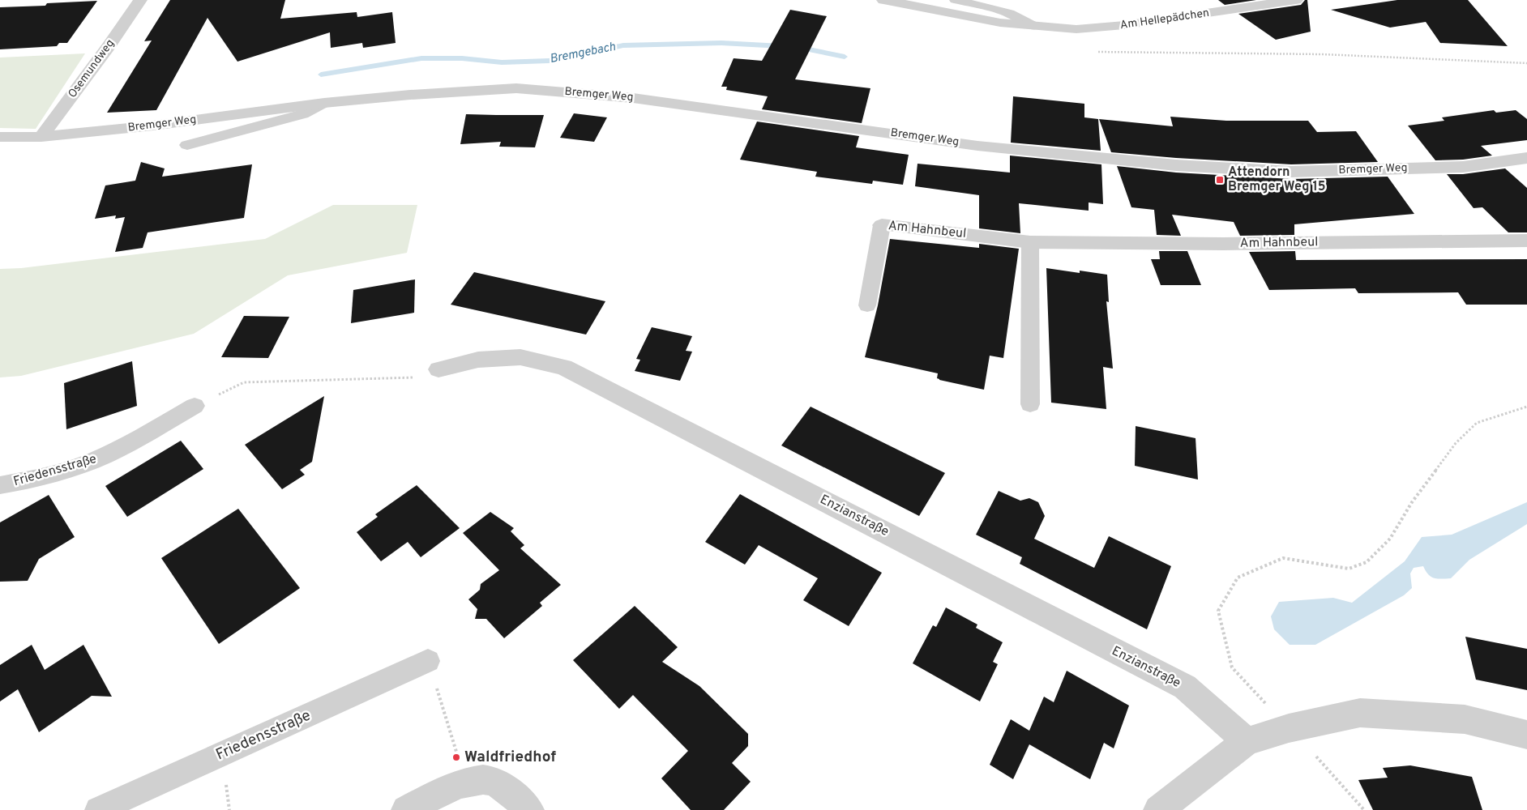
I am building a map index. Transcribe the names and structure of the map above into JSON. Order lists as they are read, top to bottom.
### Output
{
  "streets": {
    "street": [
      "Am Hellepädchen",
      "Osemundweg",
      "Bremger Weg",
      "Am Hahnbeul",
      "Enzianstraße"
    ],
    "lane": ["Friedensstraße"]
  },
  "crossings": [
    ["Osemundweg", "Bremger Weg"]
  ],
  "water": ["Bremgebach"],
  "places": {
    "transit": ["Attendorn Bremger Weg 15"],
    "other": ["Waldfriedhof"]
  }
}
